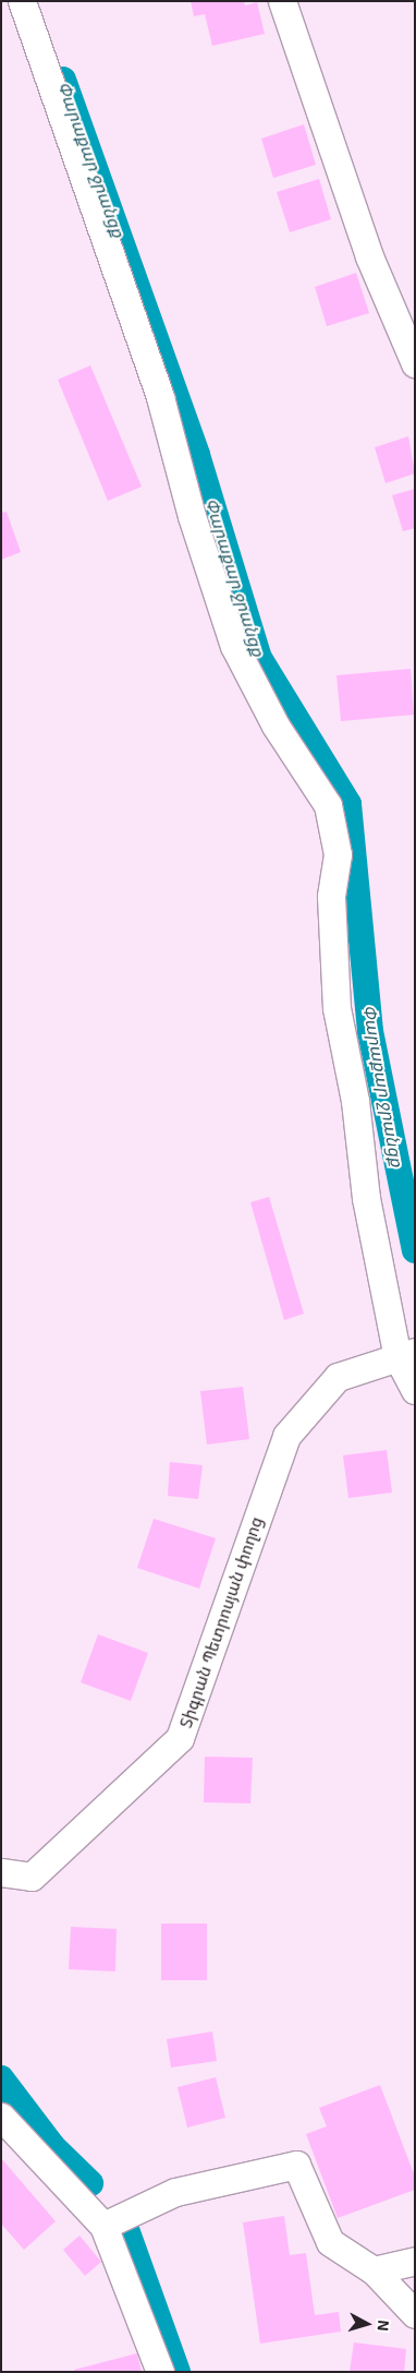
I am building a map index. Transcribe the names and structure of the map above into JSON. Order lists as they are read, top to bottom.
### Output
{
  "streets": {
    "street": ["Տիգրան Պետրոսյան փողոց"]
  },
  "water": ["Փարաքար ջրանցք"],
  "north": "right"
}
